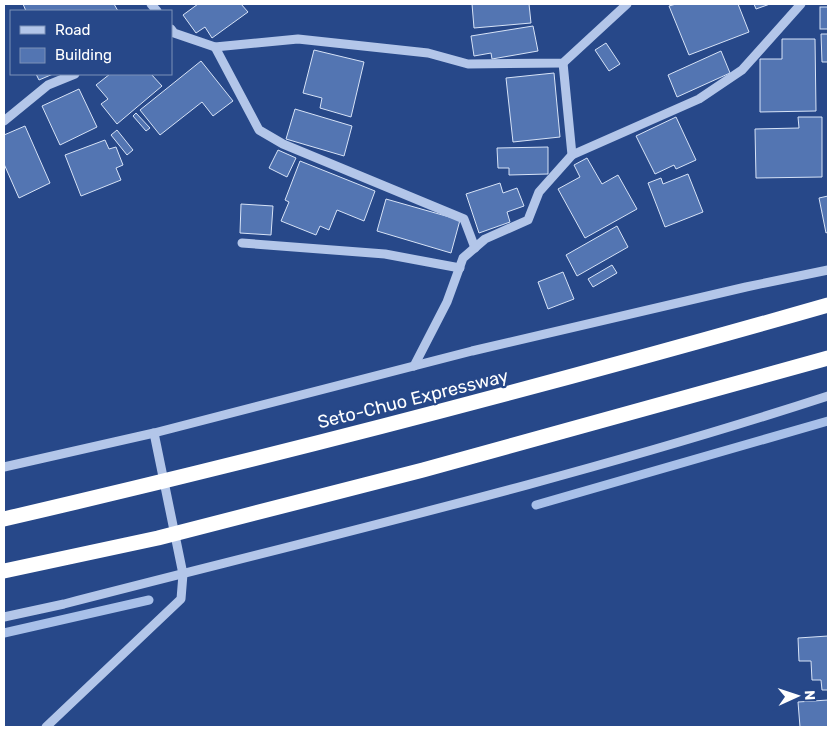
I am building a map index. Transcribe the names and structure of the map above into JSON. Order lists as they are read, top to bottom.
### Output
{
  "streets": {
    "highway": ["Seto-Chuo Expressway"]
  },
  "legend": ["Road", "Building"],
  "north": "right"
}
